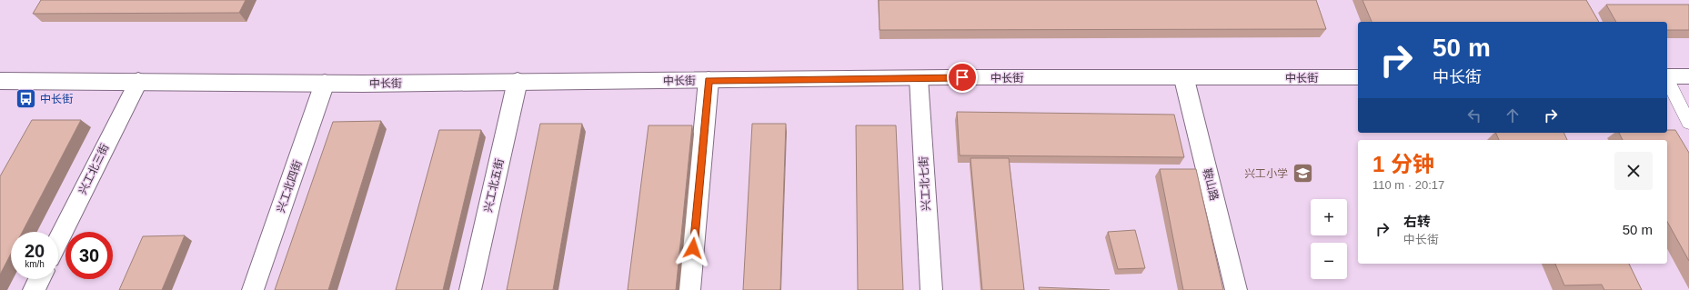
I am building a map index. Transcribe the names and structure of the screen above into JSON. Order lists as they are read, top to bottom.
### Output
{
  "streets": {
    "street": [
      "中长街",
      "兴工北三街",
      "兴工北七街",
      "鞍山路",
      "兴工北五街",
      "兴工北四街"
    ]
  },
  "crossings": [
    ["中长街", "兴工北三街"],
    ["中长街", "兴工北七街"],
    ["中长街", "鞍山路"],
    ["中长街", "兴工北五街"],
    ["中长街", "兴工北四街"]
  ],
  "places": {
    "bus stop": ["中长街"],
    "school or university": ["兴工小学"]
  },
  "page": {
    "turn": ["50 m", "中长街"],
    "heading": ["1 分钟", "110 m · 20:17"],
    "map_buttons": ["+", "−"],
    "list": [
      {
        "name": "右转",
        "note": "中长街",
        "value": "50 m"
      }
    ],
    "speed": "20 km/h",
    "limit": "30"
  }
}
